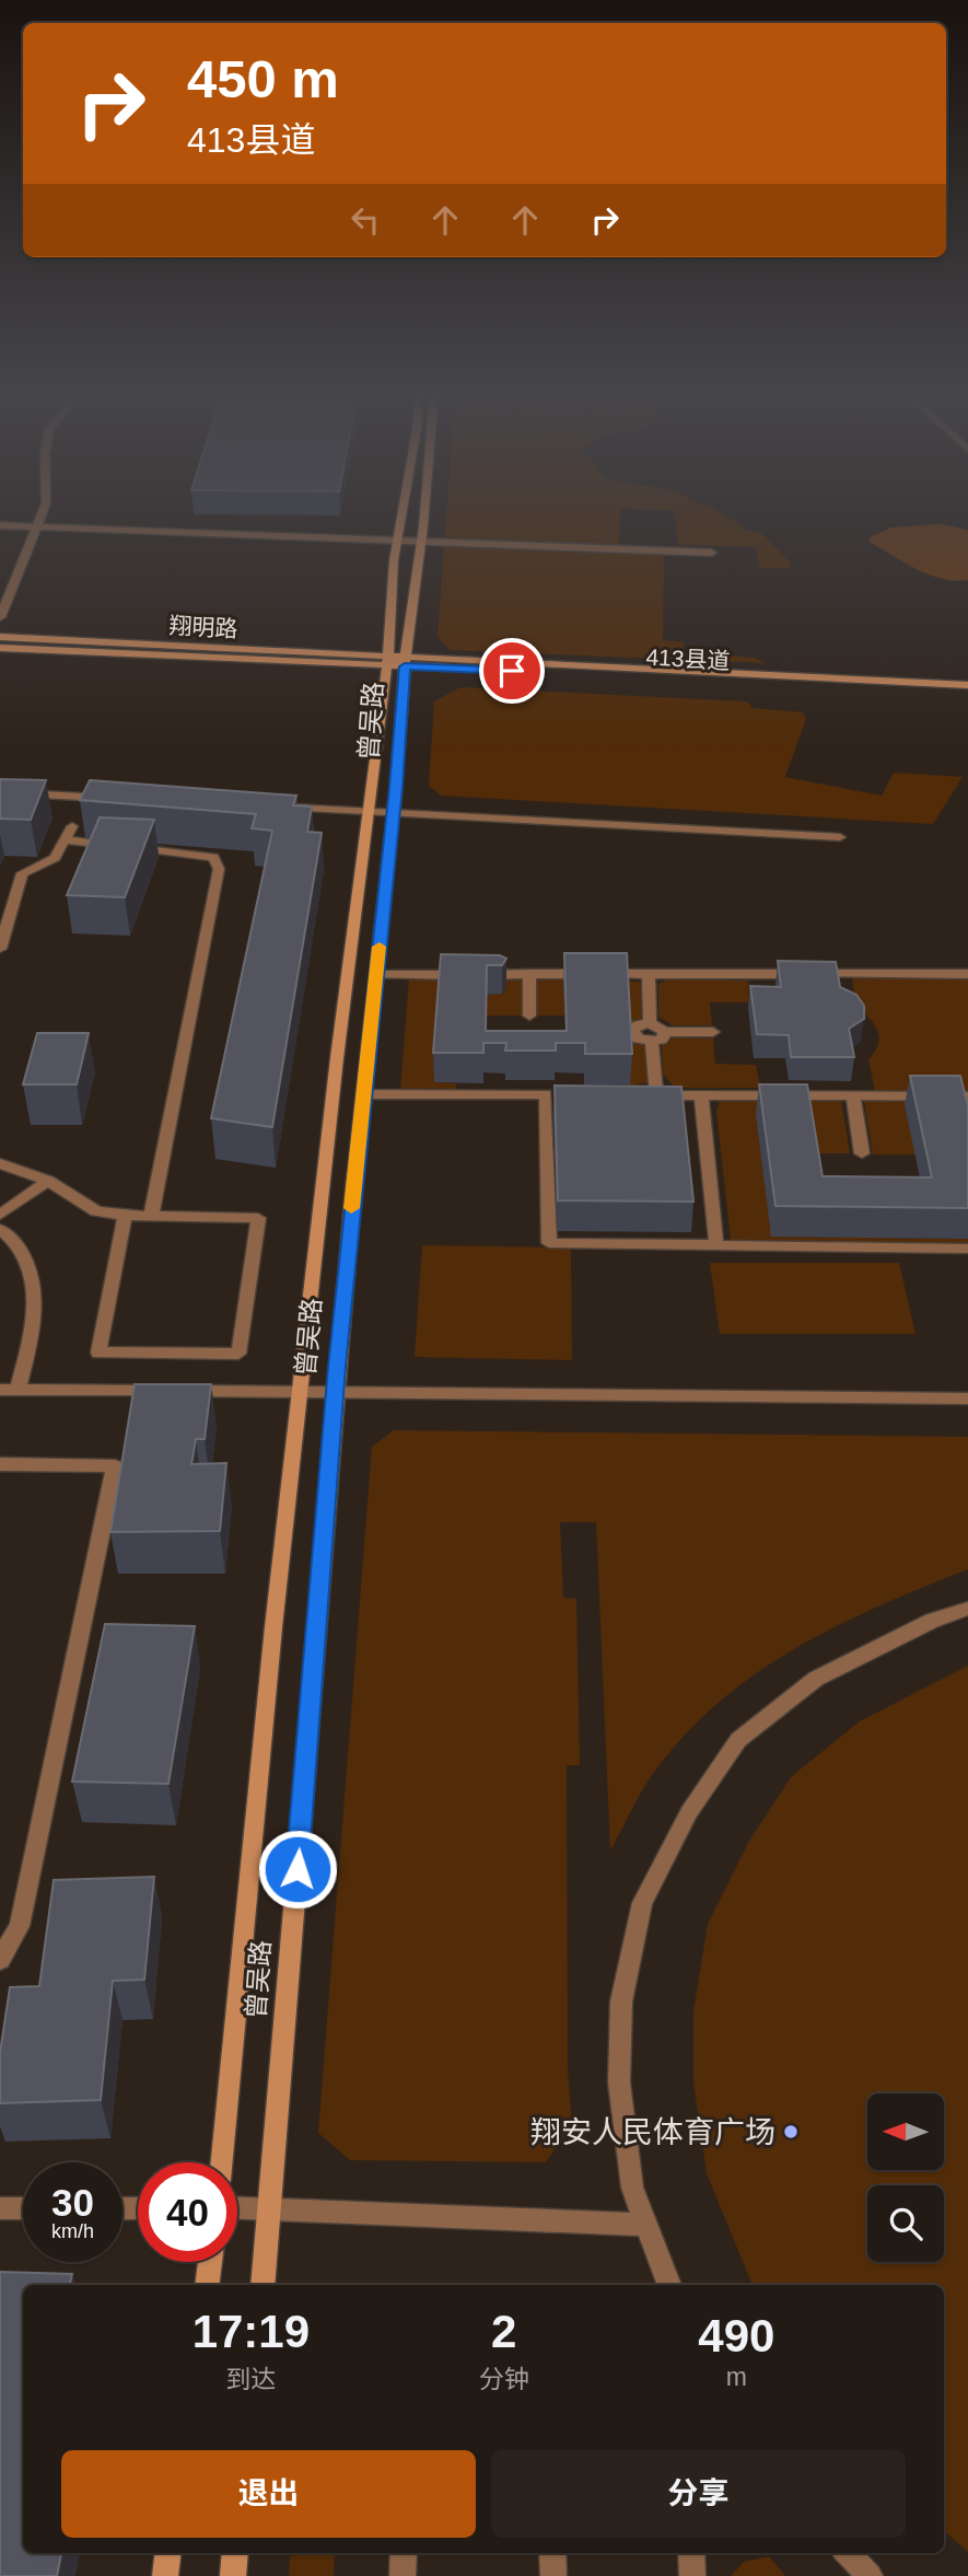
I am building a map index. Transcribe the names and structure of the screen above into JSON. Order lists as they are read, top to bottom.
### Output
{
  "streets": {
    "street": ["翔明路", "413县道", "曾吴路"]
  },
  "crossings": [
    ["翔明路", "413县道"],
    ["翔明路", "曾吴路"],
    ["413县道", "曾吴路"]
  ],
  "places": ["翔安人民体育广场"],
  "north": "left",
  "page": {
    "turn": ["450 m", "413县道"],
    "speed": "30 km/h",
    "limit": "40",
    "eta": [
      "17:19",
      "到达",
      "2",
      "分钟",
      "490",
      "m"
    ],
    "buttons": ["退出", "分享"]
  }
}
